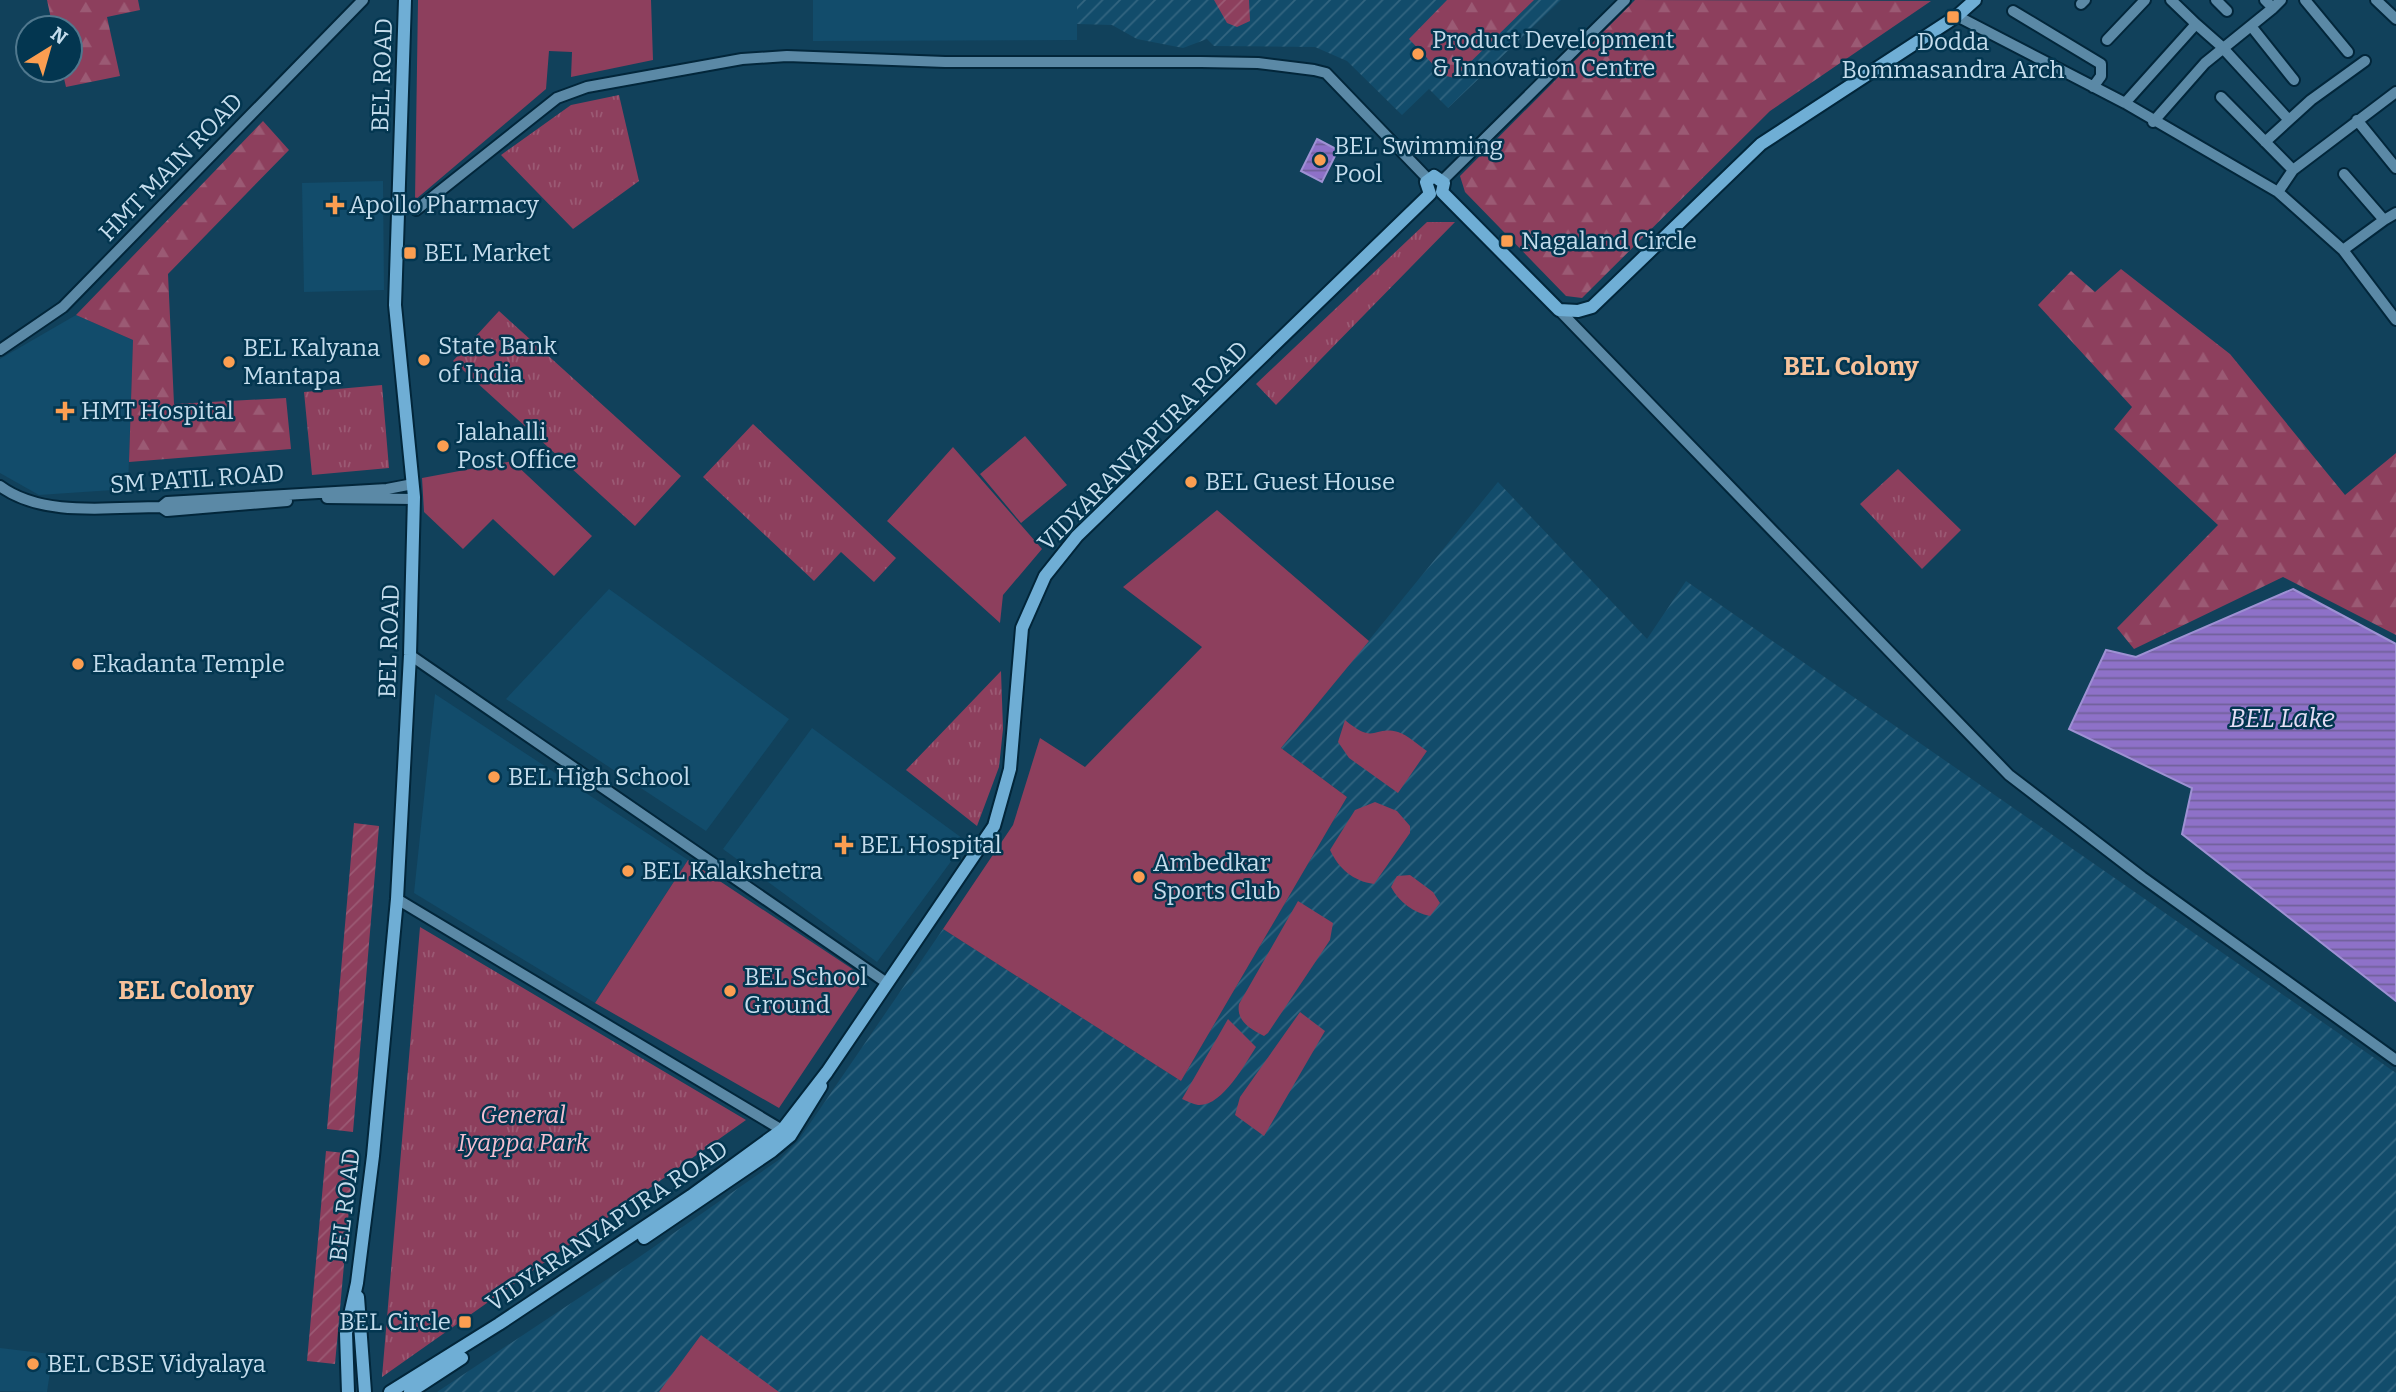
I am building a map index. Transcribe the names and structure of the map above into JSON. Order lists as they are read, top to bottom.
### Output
{
  "streets": {
    "main road": ["BEL ROAD", "VIDYARANYAPURA ROAD"],
    "street": ["HMT MAIN ROAD", "SM PATIL ROAD"]
  },
  "crossings": [
    ["BEL ROAD", "SM PATIL ROAD"]
  ],
  "districts": ["BEL Colony", "BEL Colony"],
  "water": ["BEL Lake"],
  "parks": ["General Iyappa Park"],
  "places": {
    "transit": [
      "Dodda Bommasandra Arch",
      "Nagaland Circle",
      "BEL Market",
      "BEL Circle"
    ],
    "other": [
      "Product Development & Innovation Centre",
      "BEL Swimming Pool",
      "State Bank of India",
      "BEL Kalyana Mantapa",
      "Jalahalli Post Office",
      "BEL Guest House",
      "Ekadanta Temple",
      "BEL High School",
      "BEL Kalakshetra",
      "Ambedkar Sports Club",
      "BEL School Ground",
      "BEL CBSE Vidyalaya"
    ],
    "health": ["Apollo Pharmacy", "HMT Hospital", "BEL Hospital"]
  },
  "north": "top right"
}
